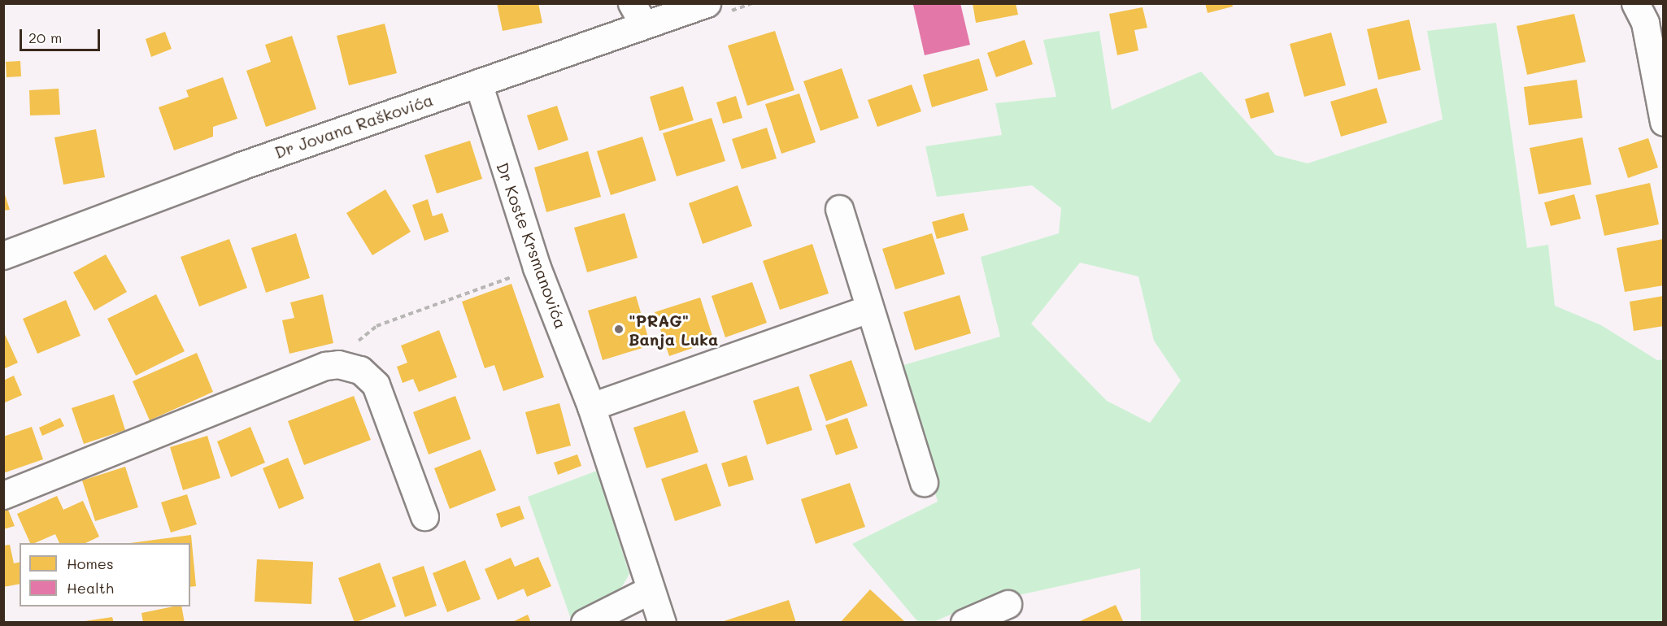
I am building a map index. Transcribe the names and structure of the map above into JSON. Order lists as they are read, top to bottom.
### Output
{
  "streets": {
    "street": ["Dr Jovana Raškovića", "Dr Koste Krsmanovića"]
  },
  "crossings": [
    ["Dr Jovana Raškovića", "Dr Koste Krsmanovića"]
  ],
  "places": ["\"PRAG\" Banja Luka"],
  "legend": ["Homes", "Health"],
  "scale_bar": "20 m"
}
